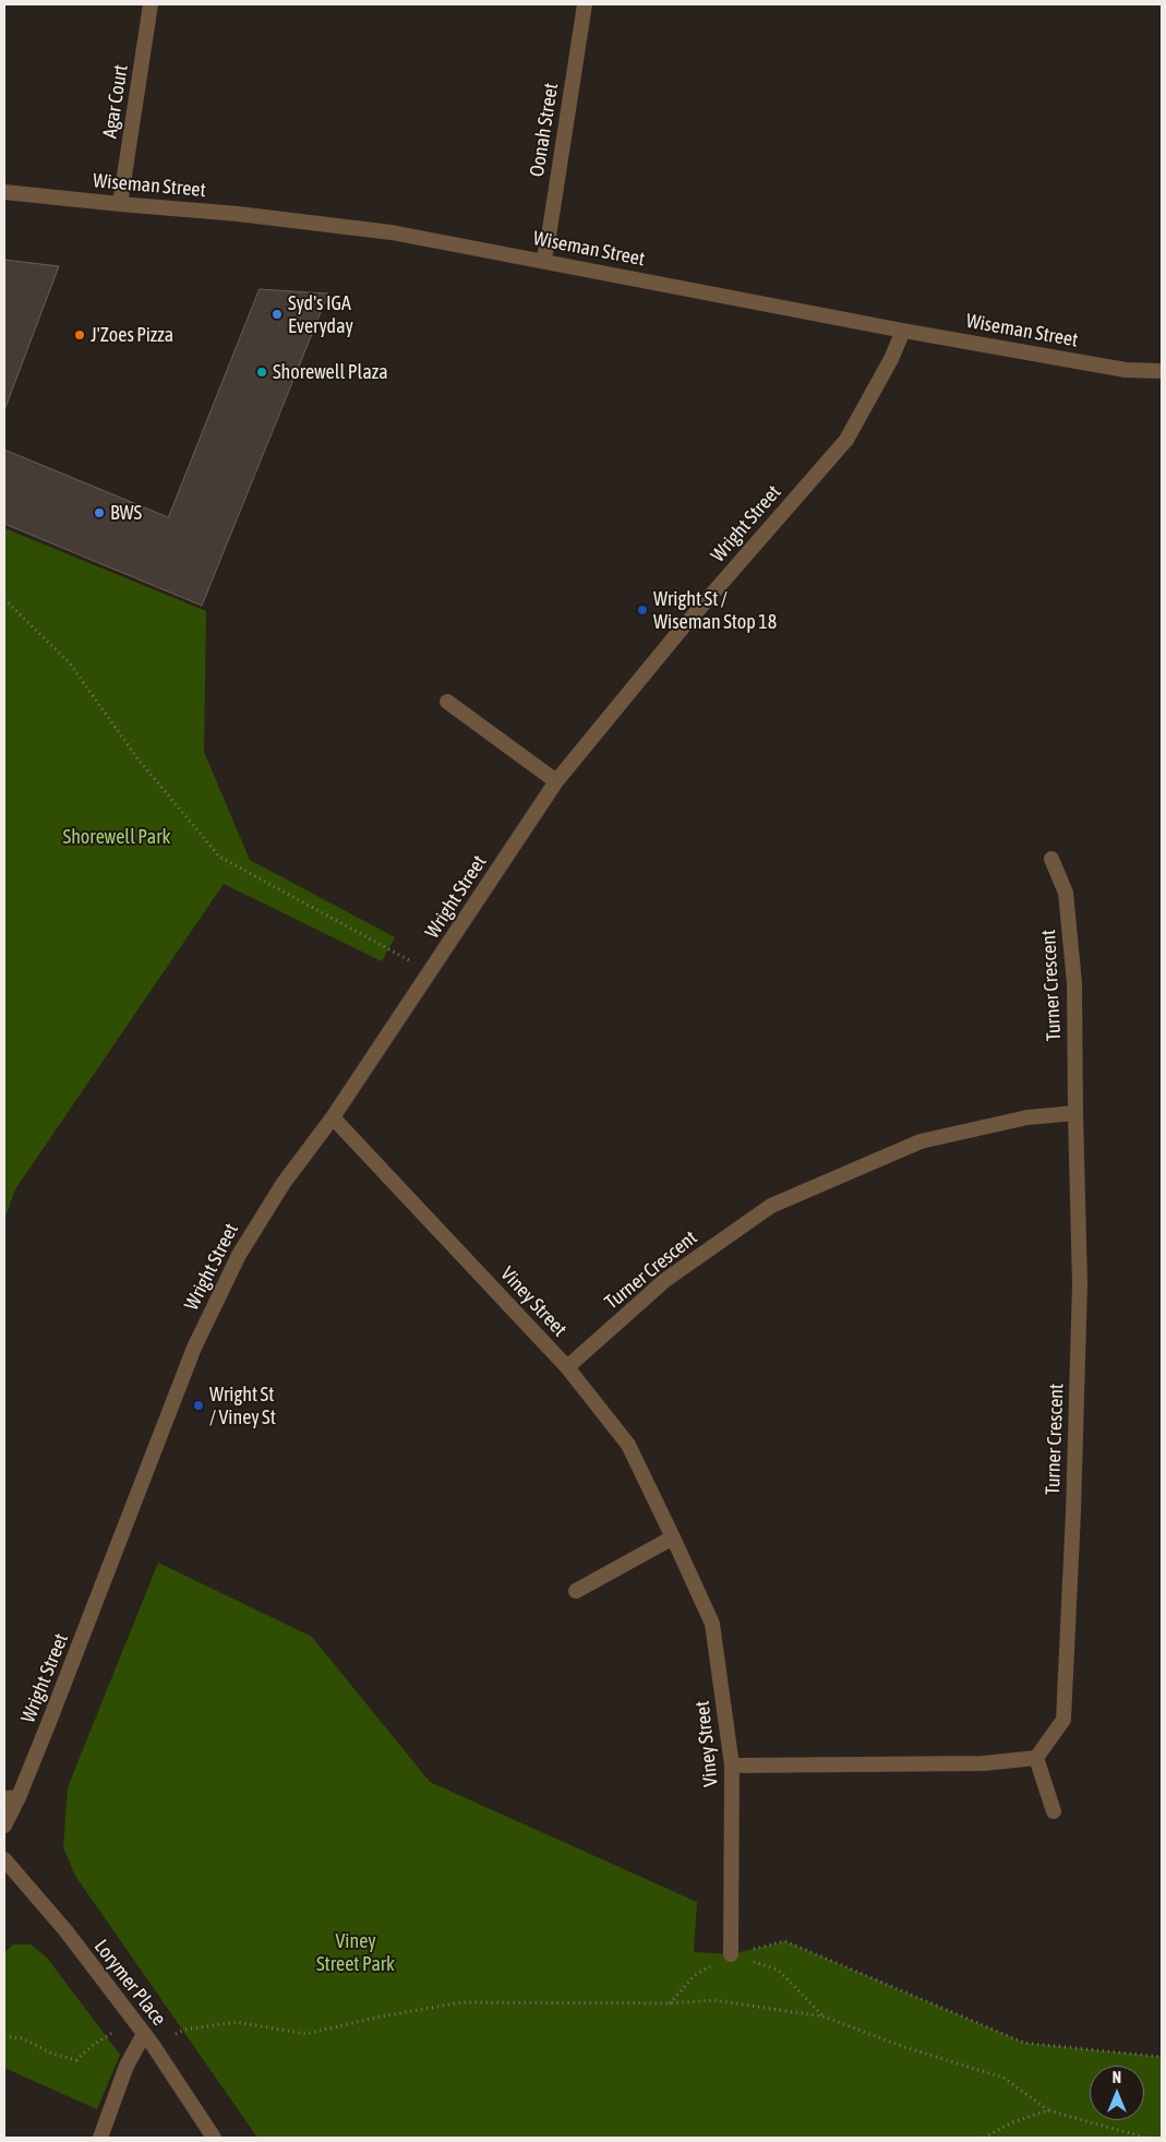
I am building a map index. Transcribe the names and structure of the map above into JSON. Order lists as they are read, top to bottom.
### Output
{
  "streets": {
    "street": [
      "Agar Court",
      "Oonah Street",
      "Wiseman Street",
      "Wright Street",
      "Turner Crescent",
      "Viney Street",
      "Lorymer Place"
    ]
  },
  "crossings": [
    ["Agar Court", "Wiseman Street"],
    ["Oonah Street", "Wiseman Street"],
    ["Wiseman Street", "Wright Street"],
    ["Wright Street", "Viney Street"],
    ["Turner Crescent", "Viney Street"]
  ],
  "parks": ["Shorewell Park", "Viney Street Park"],
  "places": [
    "Syd's IGA Everyday",
    "J'Zoes Pizza",
    "Shorewell Plaza",
    "BWS",
    "Wright St / Wiseman Stop 18",
    "Wright St / Viney St"
  ],
  "north": "top"
}
